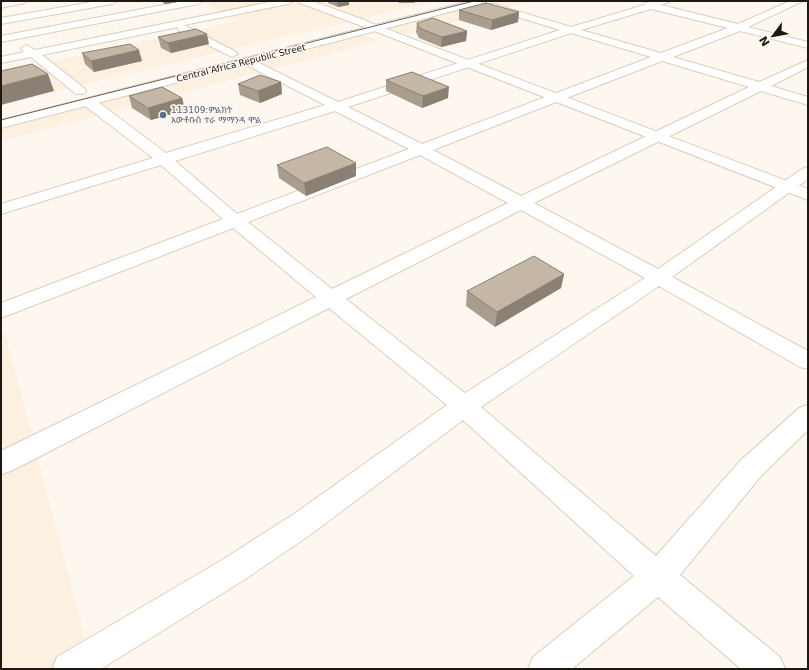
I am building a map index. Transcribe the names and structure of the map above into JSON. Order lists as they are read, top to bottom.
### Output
{
  "streets": {
    "street": ["Central Africa Republic Street"]
  },
  "places": ["113109:ምልክት አውቶቡስ ተራ ማማንዳ ሞል"],
  "north": "bottom left"
}
